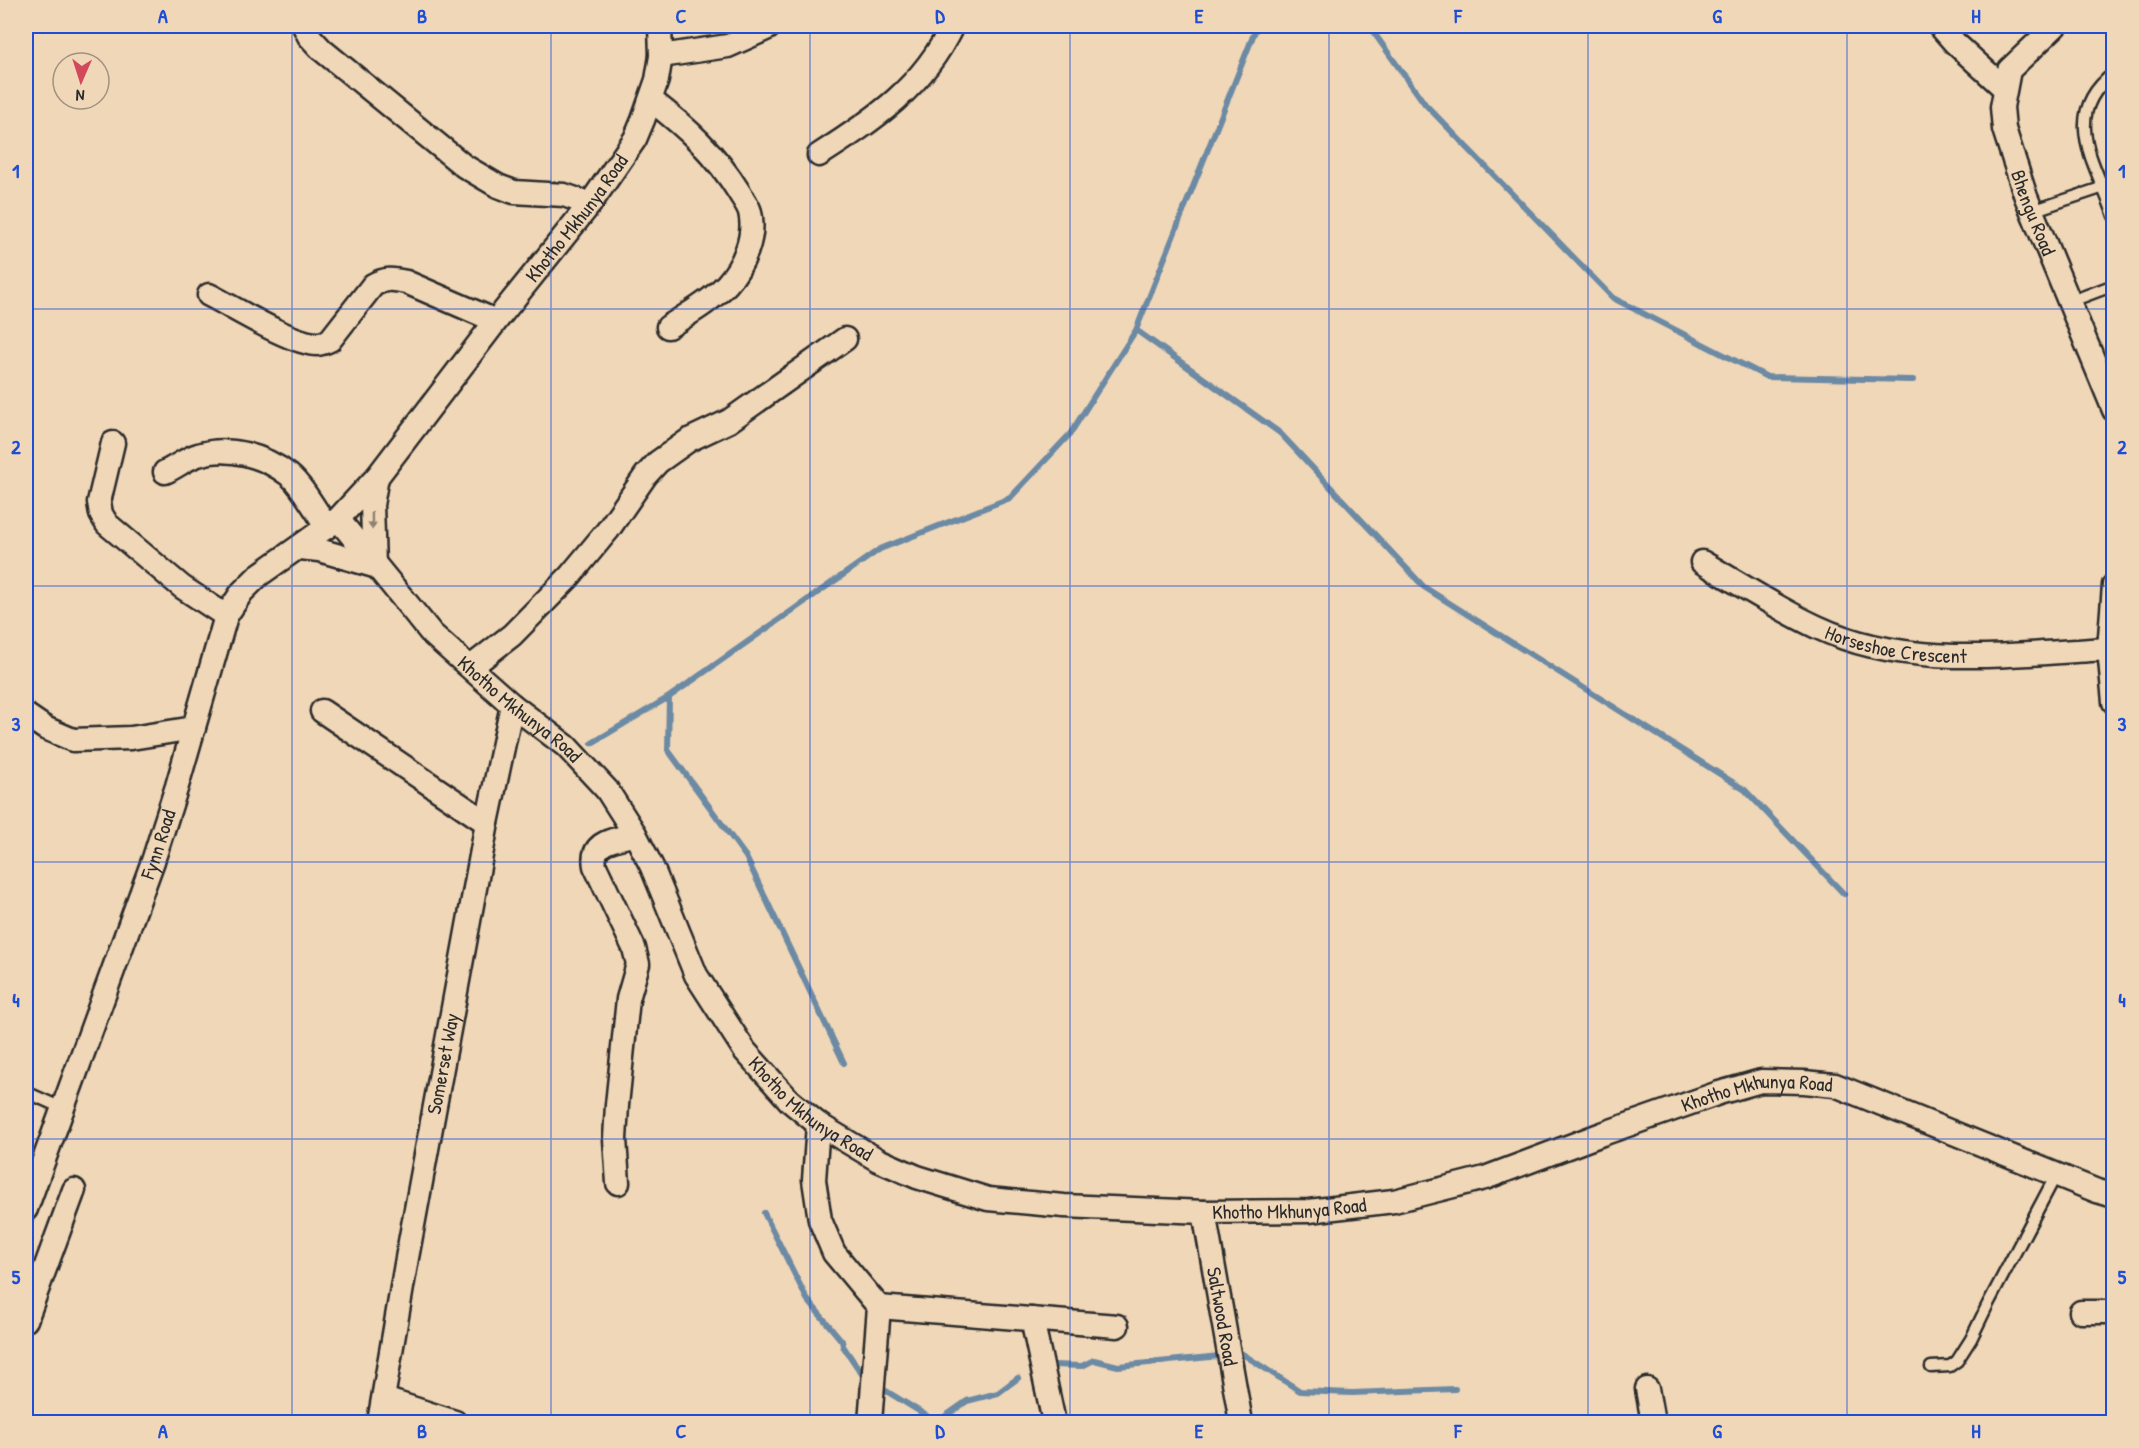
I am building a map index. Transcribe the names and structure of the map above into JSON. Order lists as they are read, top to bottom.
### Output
{
  "streets": {
    "street": [
      "Bhengu Road",
      "Khotho Mkhunya Road",
      "Horseshoe Crescent",
      "Fynn Road",
      "Somerset Way",
      "Saltwood Road"
    ]
  },
  "crossings": [
    ["Khotho Mkhunya Road", "Fynn Road"],
    ["Khotho Mkhunya Road", "Somerset Way"],
    ["Khotho Mkhunya Road", "Saltwood Road"]
  ],
  "north": "bottom",
  "grid": {
    "columns": [
      "A",
      "B",
      "C",
      "D",
      "E",
      "F",
      "G",
      "H"
    ],
    "rows": [
      "1",
      "2",
      "3",
      "4",
      "5"
    ]
  }
}
